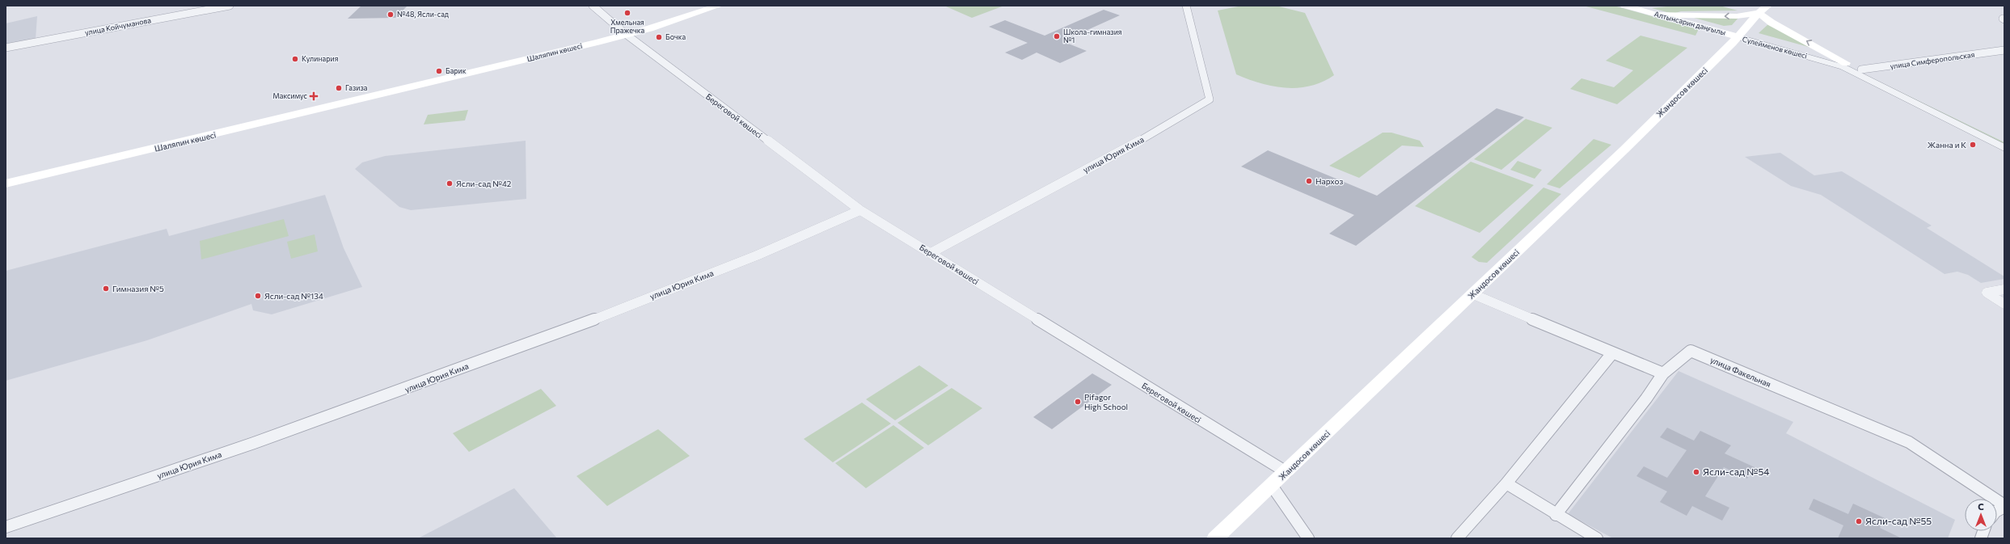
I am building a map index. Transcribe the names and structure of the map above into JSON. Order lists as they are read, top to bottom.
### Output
{
  "streets": {
    "main road": ["Алтынсарин даңғылы", "Шаляпин көшесі", "Жандосов көшесі"],
    "street": [
      "улица Койчуманова",
      "Сүлейменов көшесі",
      "улица Симферопольская",
      "Береговой көшесі",
      "улица Юрия Кима",
      "улица Факельная"
    ]
  },
  "crossings": [
    ["Алтынсарин даңғылы", "Сүлейменов көшесі"],
    ["Алтынсарин даңғылы", "Жандосов көшесі"],
    ["Сүлейменов көшесі", "улица Симферопольская"],
    ["Сүлейменов көшесі", "Жандосов көшесі"],
    ["Шаляпин көшесі", "Береговой көшесі"],
    ["Жандосов көшесі", "Береговой көшесі"],
    ["Береговой көшесі", "улица Юрия Кима"]
  ],
  "places": {
    "other": [
      "Хмельная Пражечка",
      "№48, Ясли-сад",
      "Школа-гимназия №1",
      "Бочка",
      "Кулинария",
      "Барик",
      "Газиза",
      "Жанна и К",
      "Нархоз",
      "Ясли-сад №42",
      "Гимназия №5",
      "Ясли-сад №134",
      "Pifagor High School",
      "Ясли-сад №54",
      "Ясли-сад №55"
    ],
    "health": ["Максимус"]
  },
  "north": "top"
}
